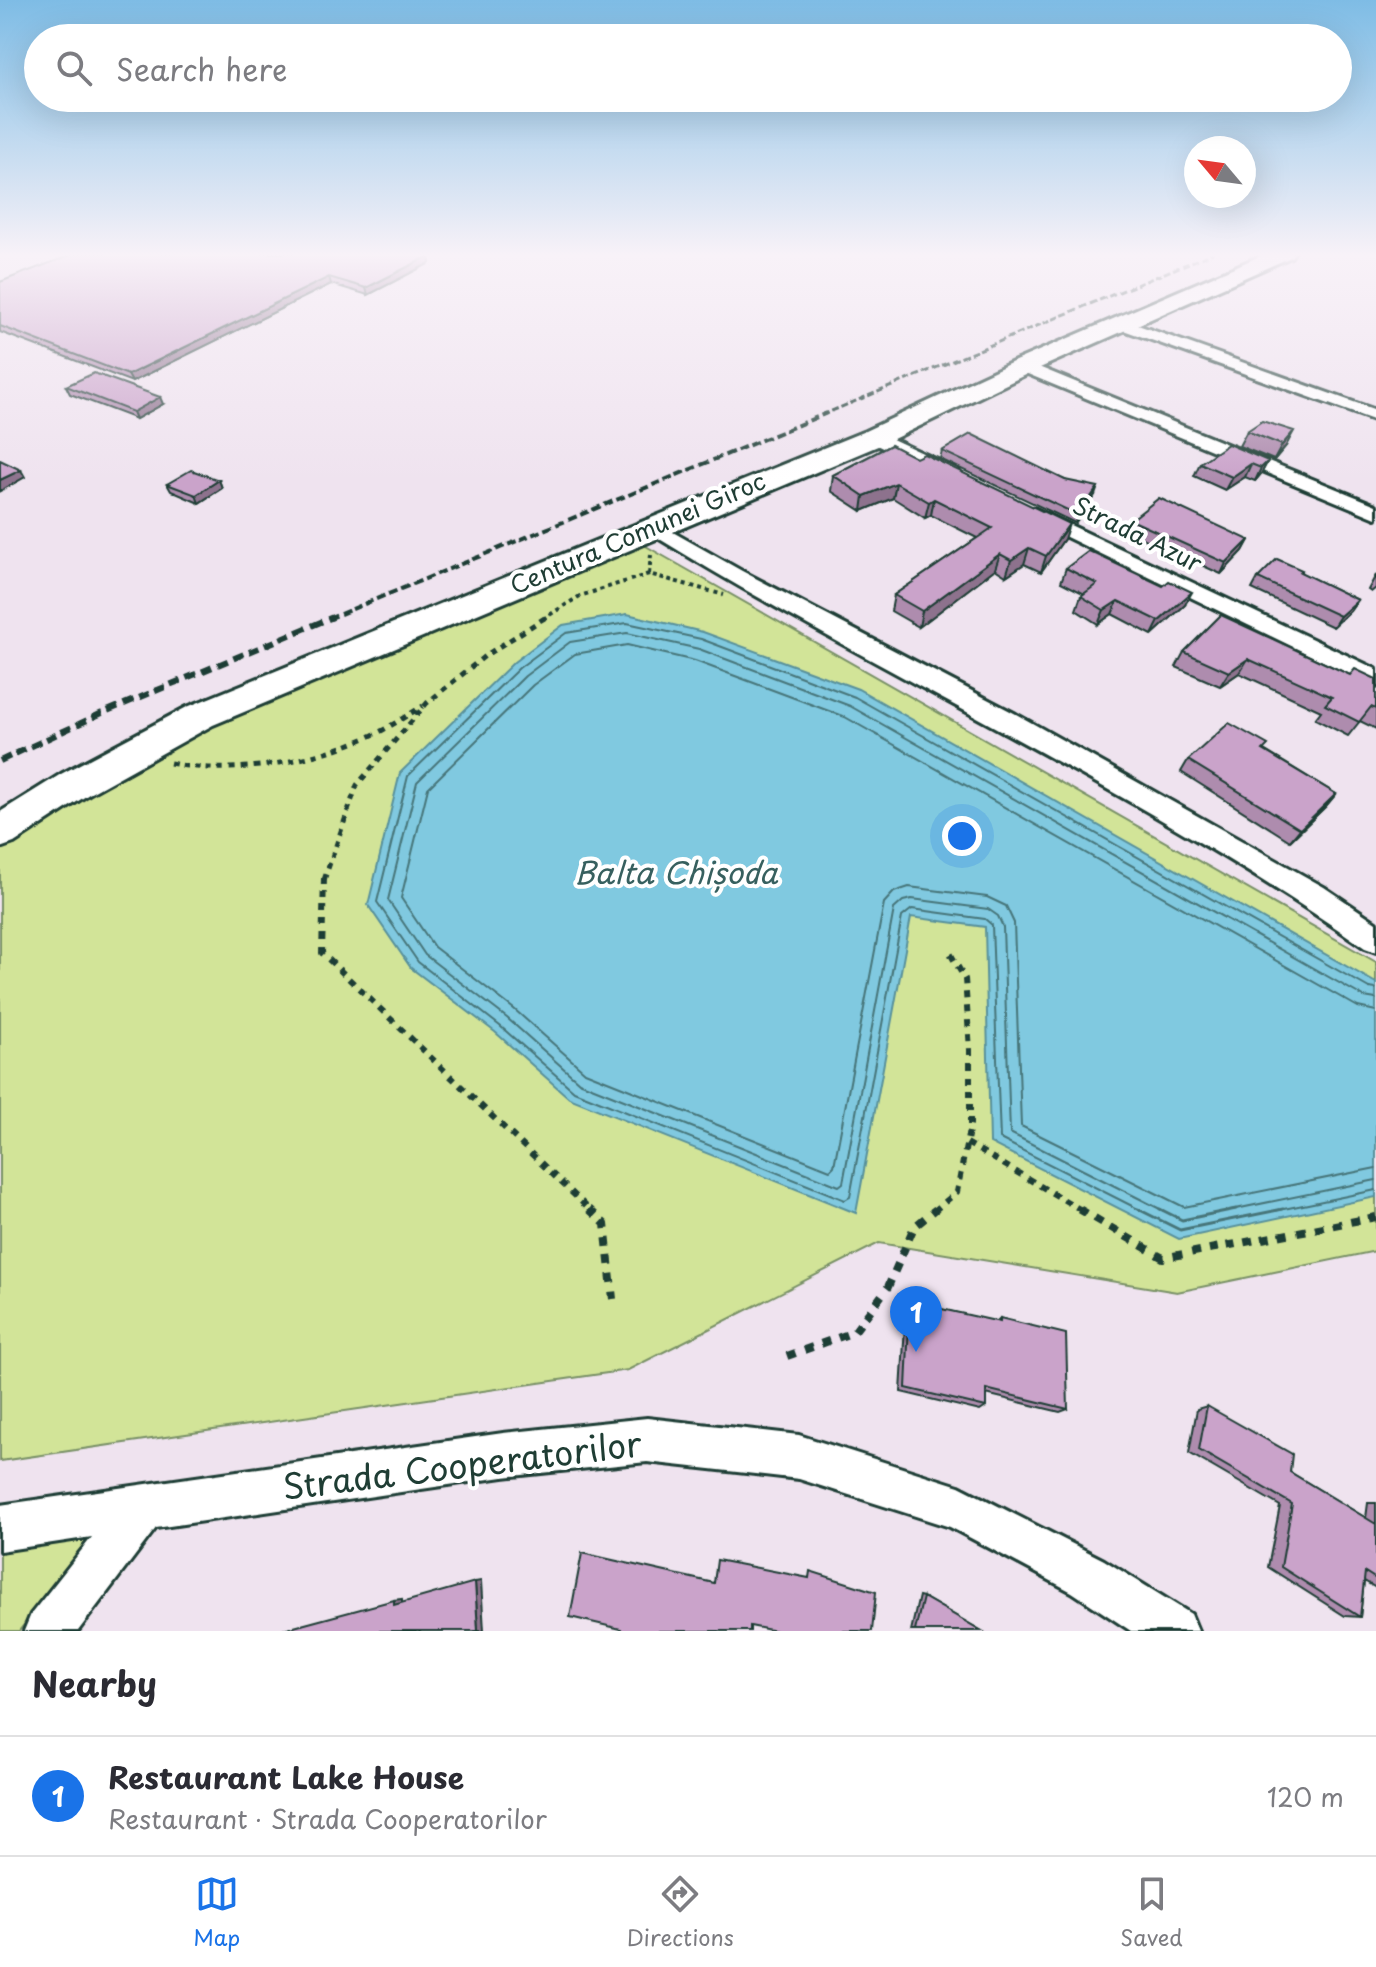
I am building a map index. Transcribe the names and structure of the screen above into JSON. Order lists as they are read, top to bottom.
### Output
{
  "streets": {
    "main road": ["Centura Comunei Giroc"],
    "street": ["Strada Azur", "Strada Cooperatorilor"]
  },
  "water": ["Balta Chișoda"],
  "north": "top left",
  "page": {
    "search": "Search here",
    "pins": "1",
    "heading": "Nearby",
    "list": [
      {
        "mark": "1",
        "name": "Restaurant Lake House",
        "note": "Restaurant · Strada Cooperatorilor",
        "value": "120 m"
      }
    ],
    "nav": ["Map", "Directions", "Saved"]
  }
}
